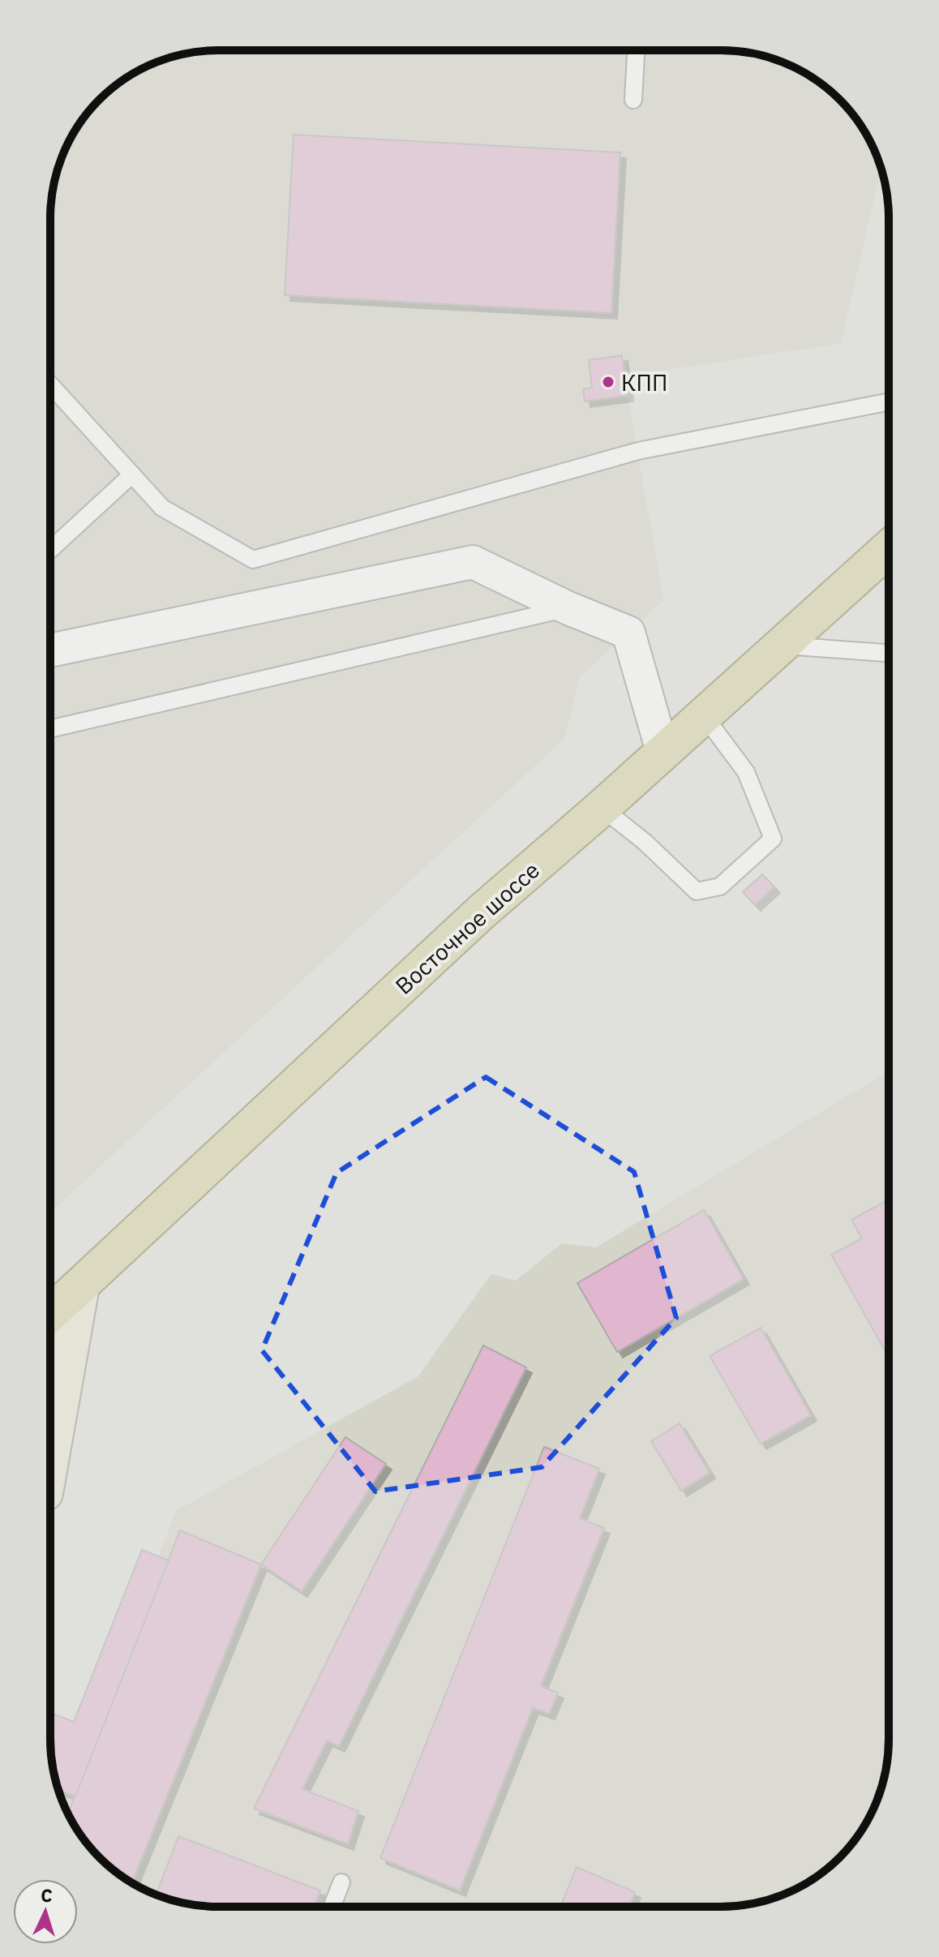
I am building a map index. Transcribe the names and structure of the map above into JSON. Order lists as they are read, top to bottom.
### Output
{
  "streets": {
    "main road": ["Восточное шоссе"]
  },
  "places": ["КПП"],
  "north": "top"
}
